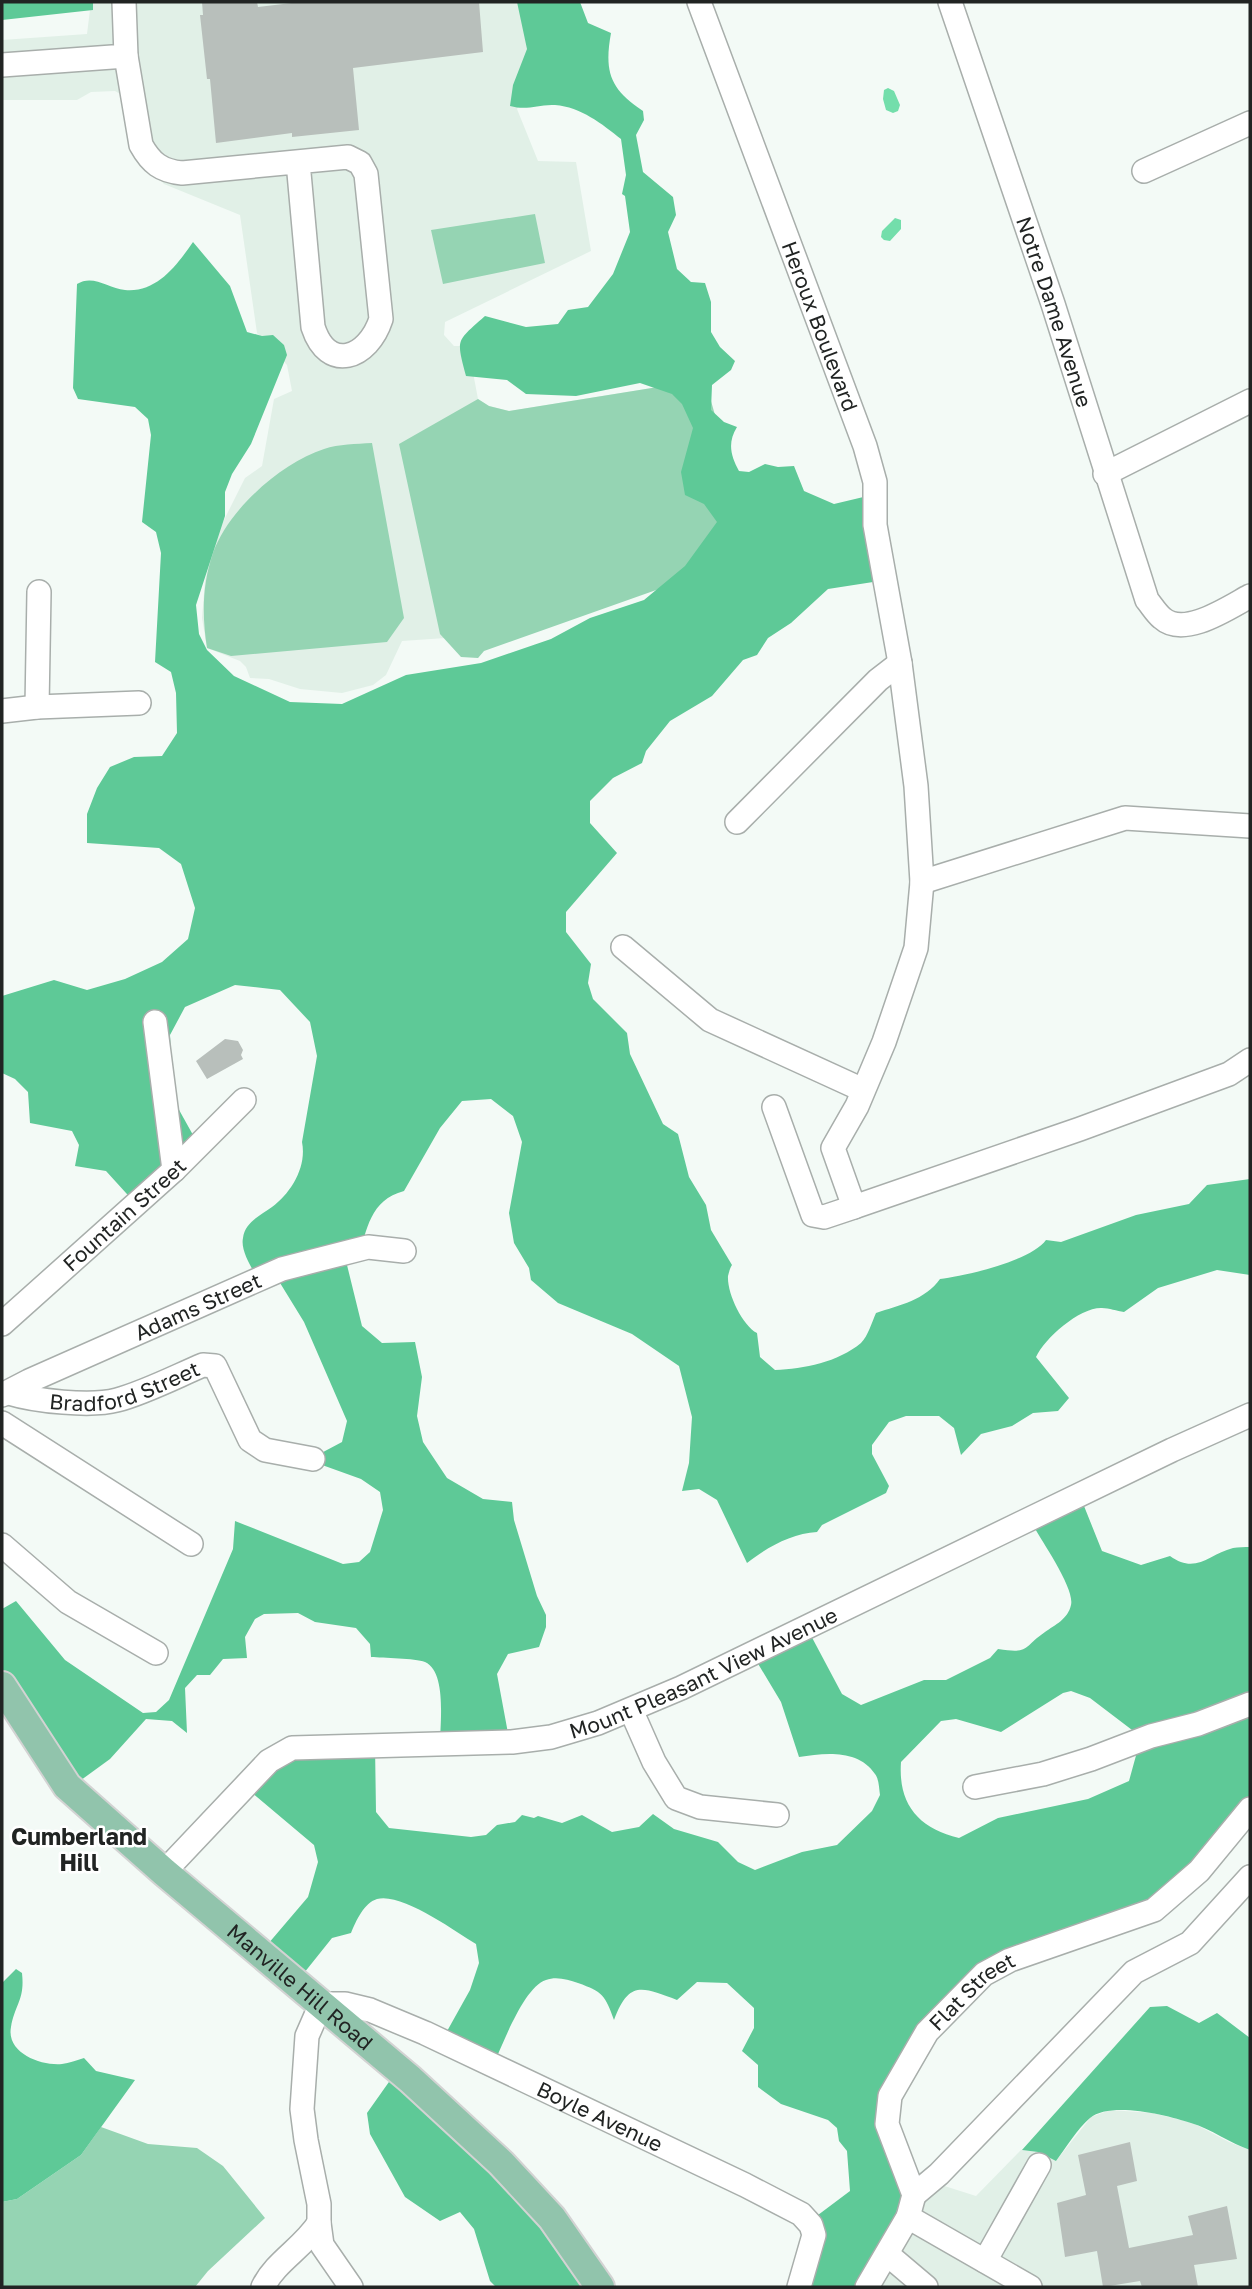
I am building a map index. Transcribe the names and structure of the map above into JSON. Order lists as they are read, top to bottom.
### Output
{
  "streets": {
    "main road": ["Manville Hill Road"],
    "street": [
      "Notre Dame Avenue",
      "Heroux Boulevard",
      "Fountain Street",
      "Adams Street",
      "Bradford Street",
      "Mount Pleasant View Avenue",
      "Flat Street",
      "Boyle Avenue"
    ]
  },
  "crossings": [
    ["Adams Street", "Bradford Street"],
    ["Mount Pleasant View Avenue", "Manville Hill Road"],
    ["Manville Hill Road", "Boyle Avenue"]
  ],
  "districts": ["Cumberland Hill"]
}
